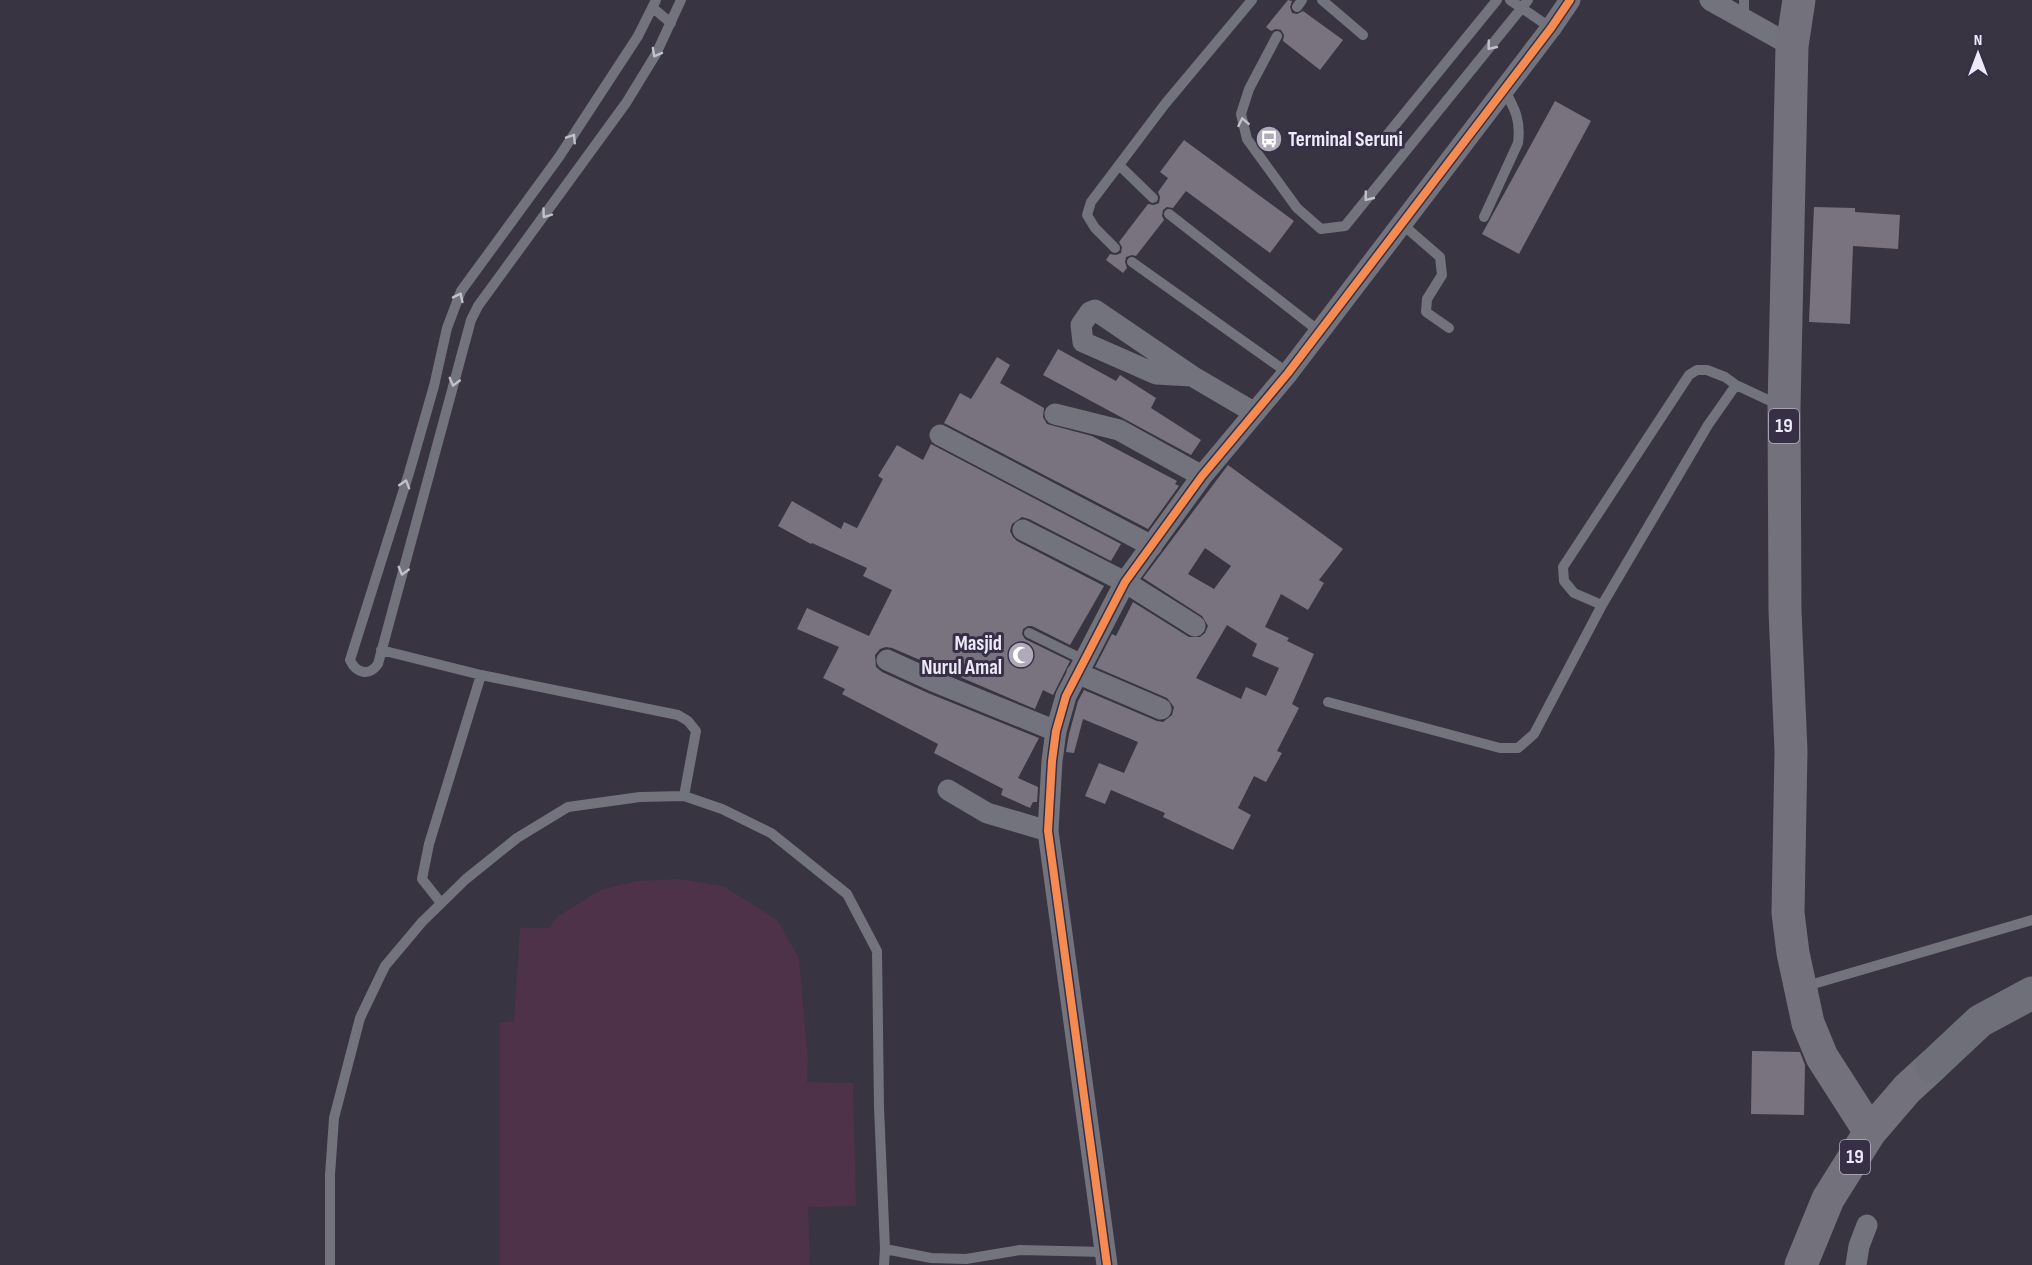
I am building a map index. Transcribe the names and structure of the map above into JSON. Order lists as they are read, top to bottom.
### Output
{
  "streets": {
    "highway": ["19"]
  },
  "places": {
    "bus stop": ["Terminal Seruni"],
    "mosque": ["Masjid Nurul Amal"]
  },
  "north": "top"
}
